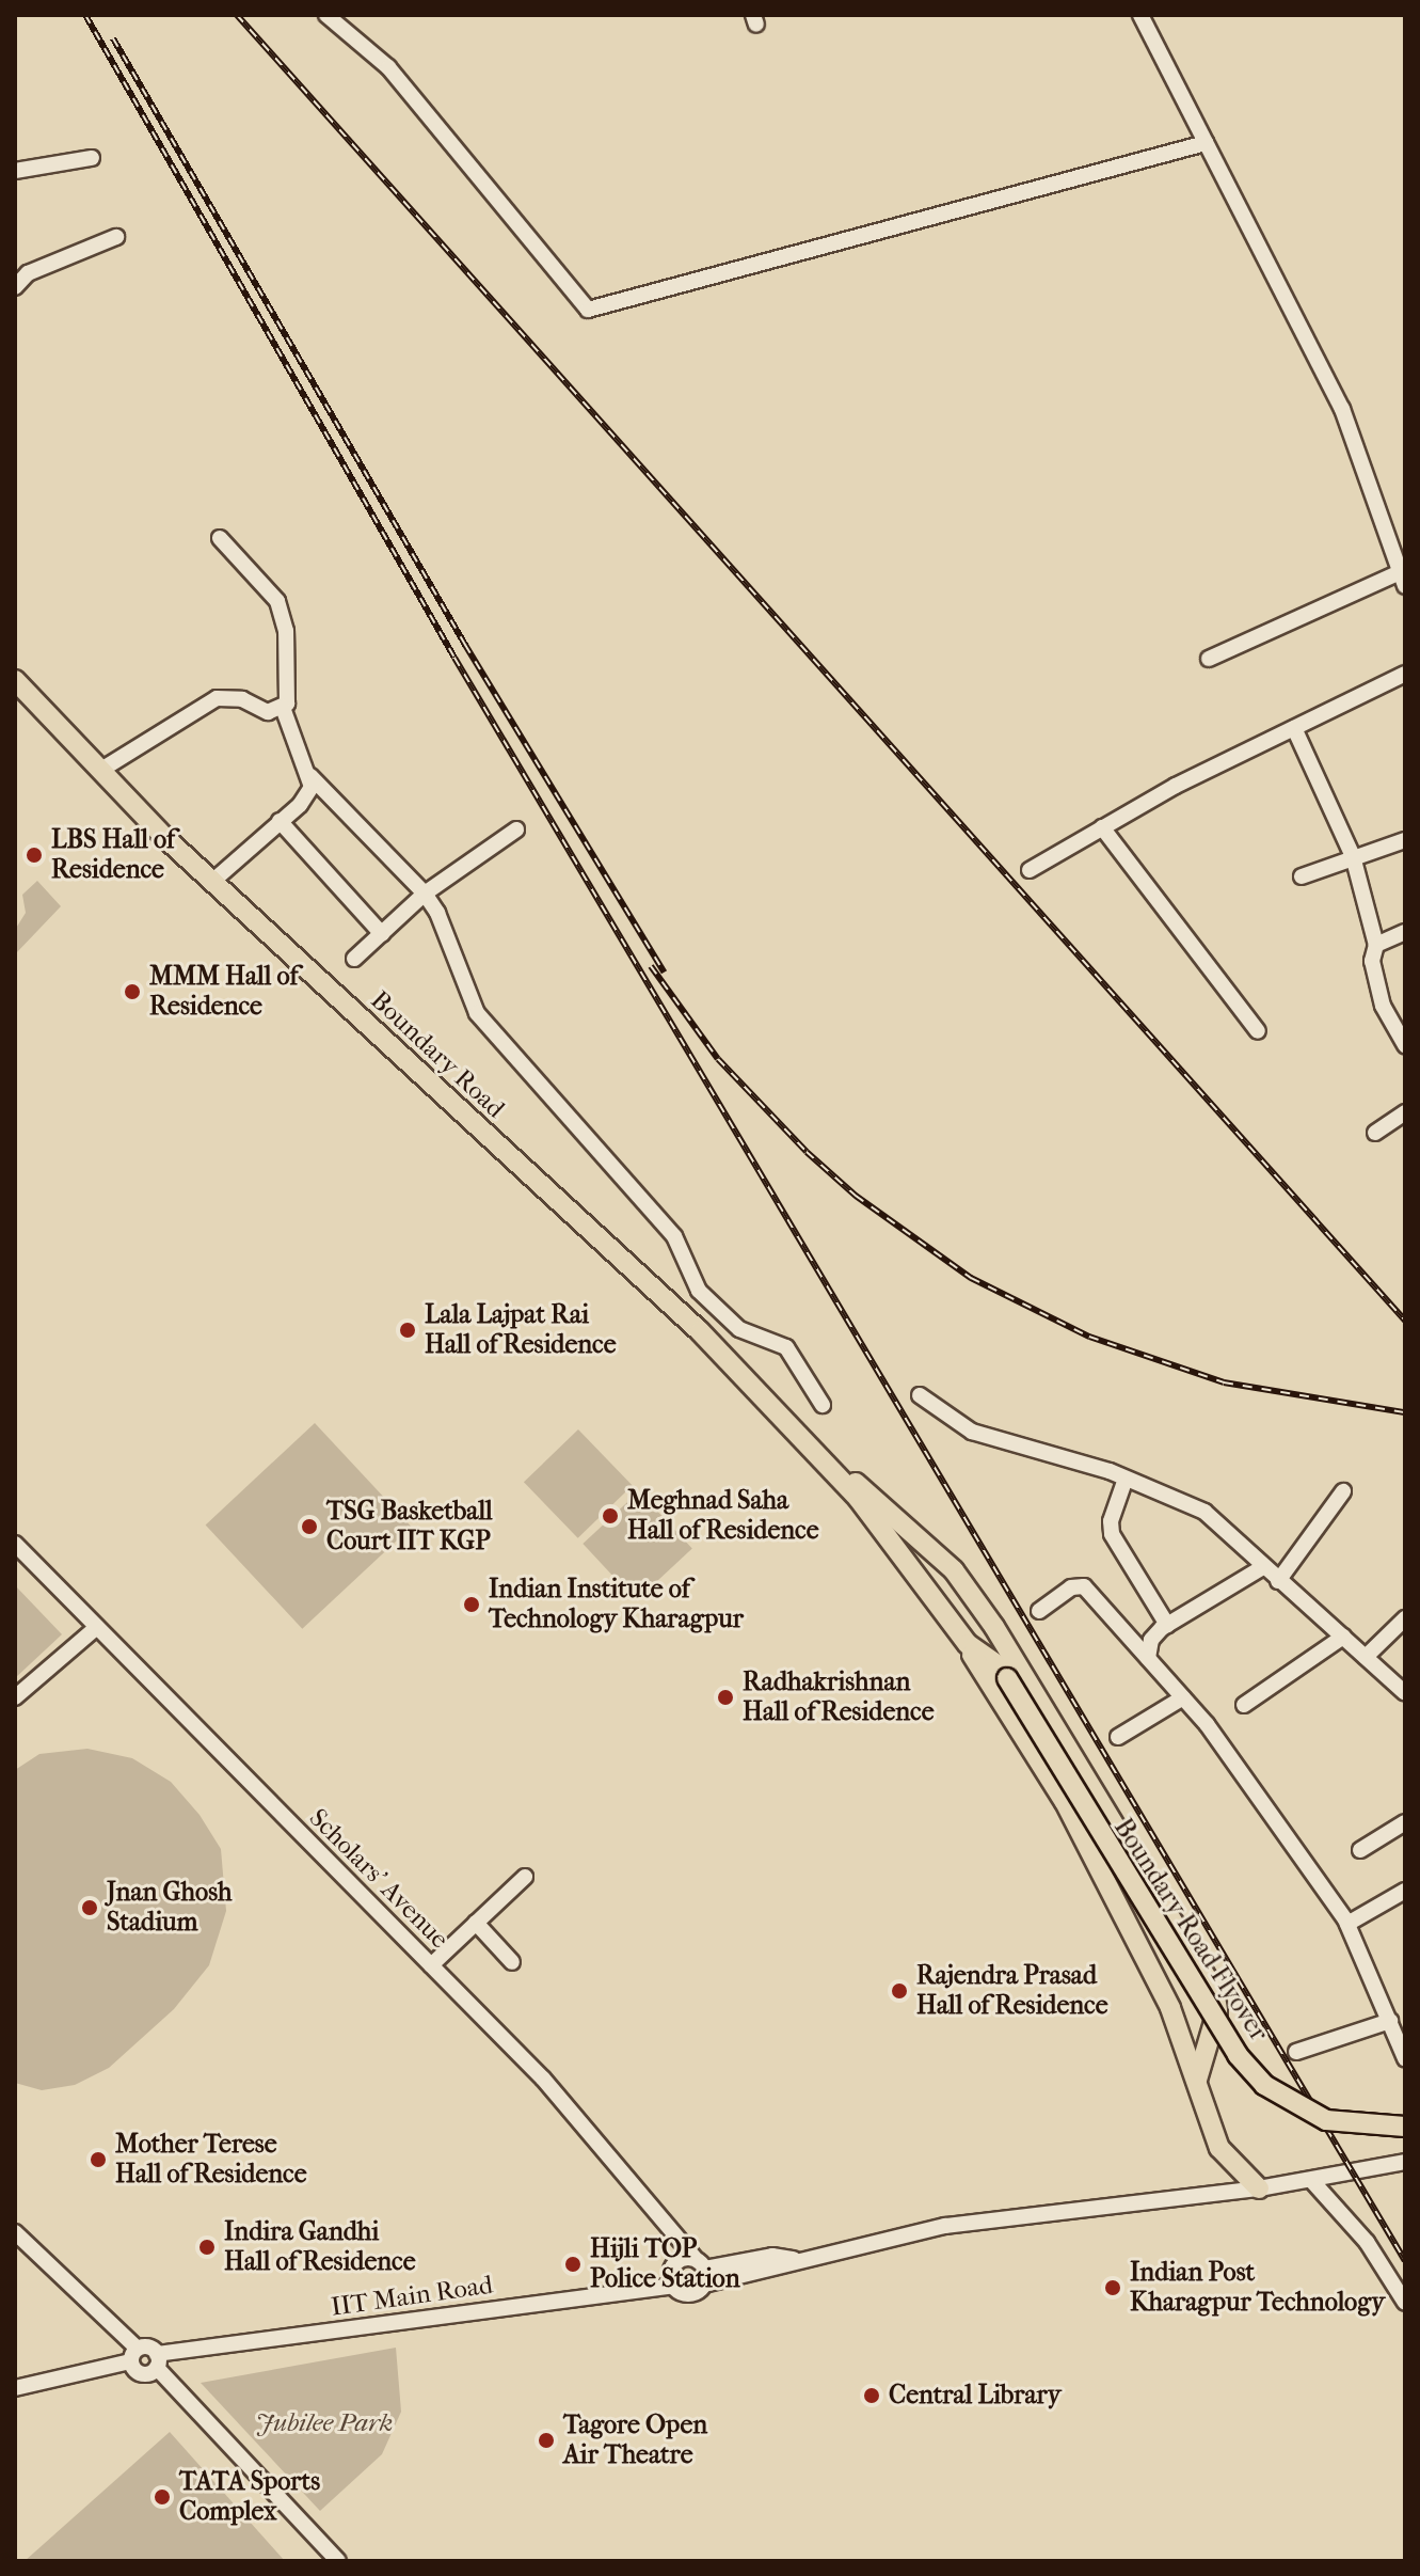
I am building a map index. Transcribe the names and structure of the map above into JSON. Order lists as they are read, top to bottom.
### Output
{
  "streets": {
    "main road": ["Boundary Road", "Boundary Road Flyover"],
    "street": ["Scholars' Avenue", "IIT Main Road"]
  },
  "crossings": [
    ["Boundary Road", "Boundary Road Flyover"],
    ["Scholars' Avenue", "IIT Main Road"]
  ],
  "parks": ["Jubilee Park"],
  "places": [
    "LBS Hall of Residence",
    "MMM Hall of Residence",
    "Lala Lajpat Rai Hall of Residence",
    "Meghnad Saha Hall of Residence",
    "TSG Basketball Court IIT KGP",
    "Indian Institute of Technology Kharagpur",
    "Radhakrishnan Hall of Residence",
    "Jnan Ghosh Stadium",
    "Rajendra Prasad Hall of Residence",
    "Mother Terese Hall of Residence",
    "Indira Gandhi Hall of Residence",
    "Hijli TOP Police Station",
    "Indian Post Kharagpur Technology",
    "Central Library",
    "Tagore Open Air Theatre",
    "TATA Sports Complex"
  ]
}
